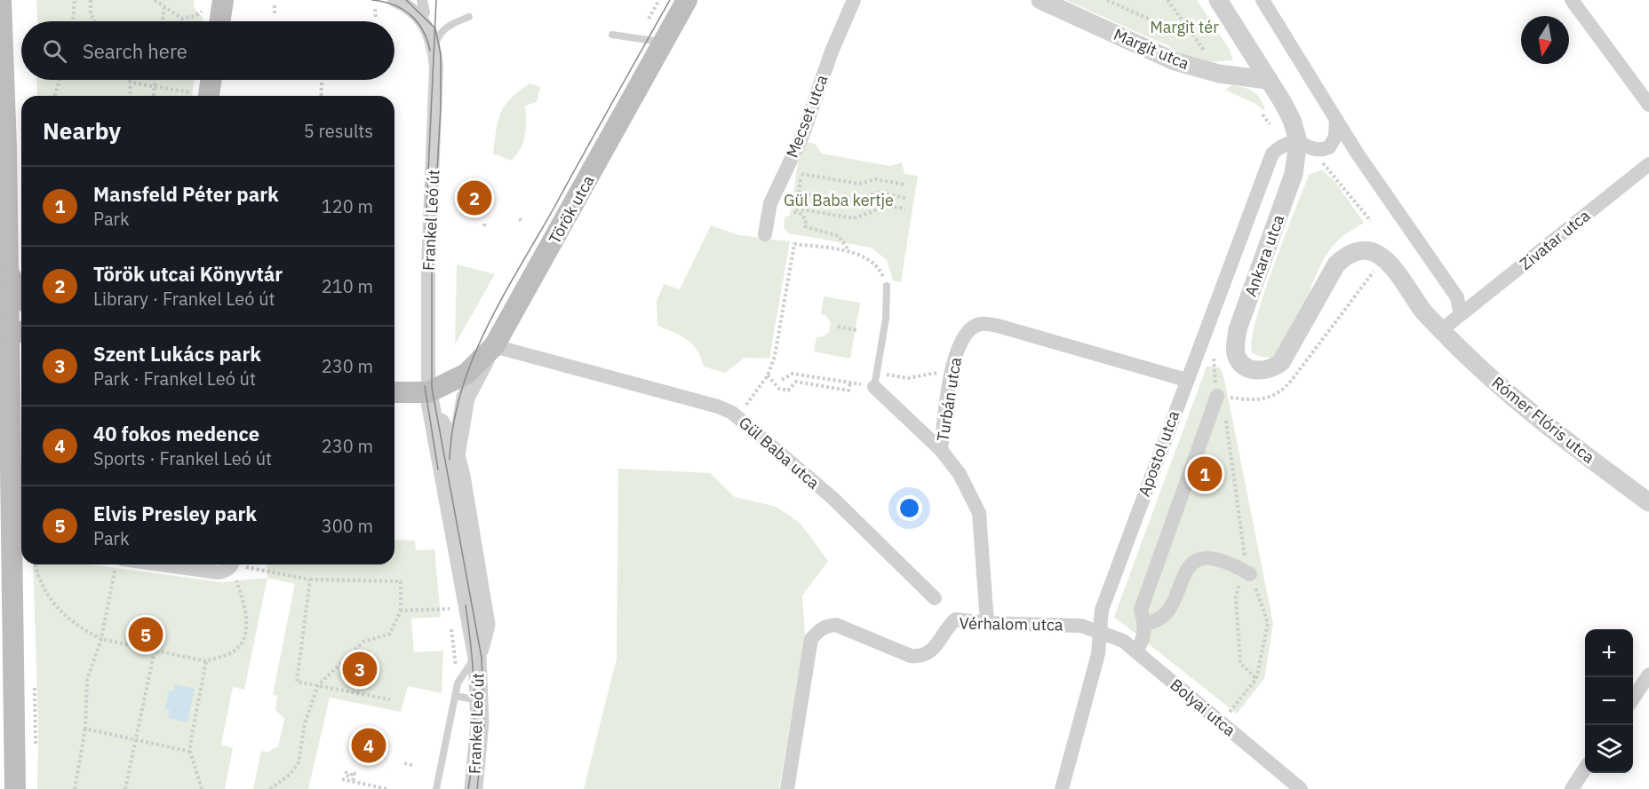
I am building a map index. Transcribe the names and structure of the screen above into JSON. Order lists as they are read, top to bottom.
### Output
{
  "streets": {
    "main road": ["Török utca"],
    "street": [
      "Margit utca",
      "Mecset utca",
      "Frankel Leó út",
      "Zivatar utca",
      "Ankara utca",
      "Turbán utca",
      "Rómer Flóris utca",
      "Gül Baba utca",
      "Apostol utca",
      "Vérhalom utca",
      "Bolyai utca"
    ]
  },
  "crossings": [
    ["Margit utca", "Ankara utca"],
    ["Török utca", "Frankel Leó út"],
    ["Török utca", "Gül Baba utca"],
    ["Frankel Leó út", "Gül Baba utca"],
    ["Ankara utca", "Rómer Flóris utca"],
    ["Ankara utca", "Apostol utca"],
    ["Turbán utca", "Apostol utca"],
    ["Turbán utca", "Vérhalom utca"],
    ["Apostol utca", "Vérhalom utca"],
    ["Apostol utca", "Bolyai utca"],
    ["Vérhalom utca", "Bolyai utca"]
  ],
  "parks": ["Margit tér", "Gül Baba kertje"],
  "north": "bottom",
  "page": {
    "search": "Search here",
    "heading": ["Nearby", "5 results"],
    "list": [
      {
        "mark": "1",
        "name": "Mansfeld Péter park",
        "note": "Park",
        "value": "120 m"
      },
      {
        "mark": "2",
        "name": "Török utcai Könyvtár",
        "note": "Library · Frankel Leó út",
        "value": "210 m"
      },
      {
        "mark": "3",
        "name": "Szent Lukács park",
        "note": "Park · Frankel Leó út",
        "value": "230 m"
      },
      {
        "mark": "4",
        "name": "40 fokos medence",
        "note": "Sports · Frankel Leó út",
        "value": "230 m"
      },
      {
        "mark": "5",
        "name": "Elvis Presley park",
        "note": "Park",
        "value": "300 m"
      }
    ],
    "pins": [
      "2",
      "1",
      "5",
      "3",
      "4"
    ],
    "map_buttons": ["+", "−"]
  }
}
